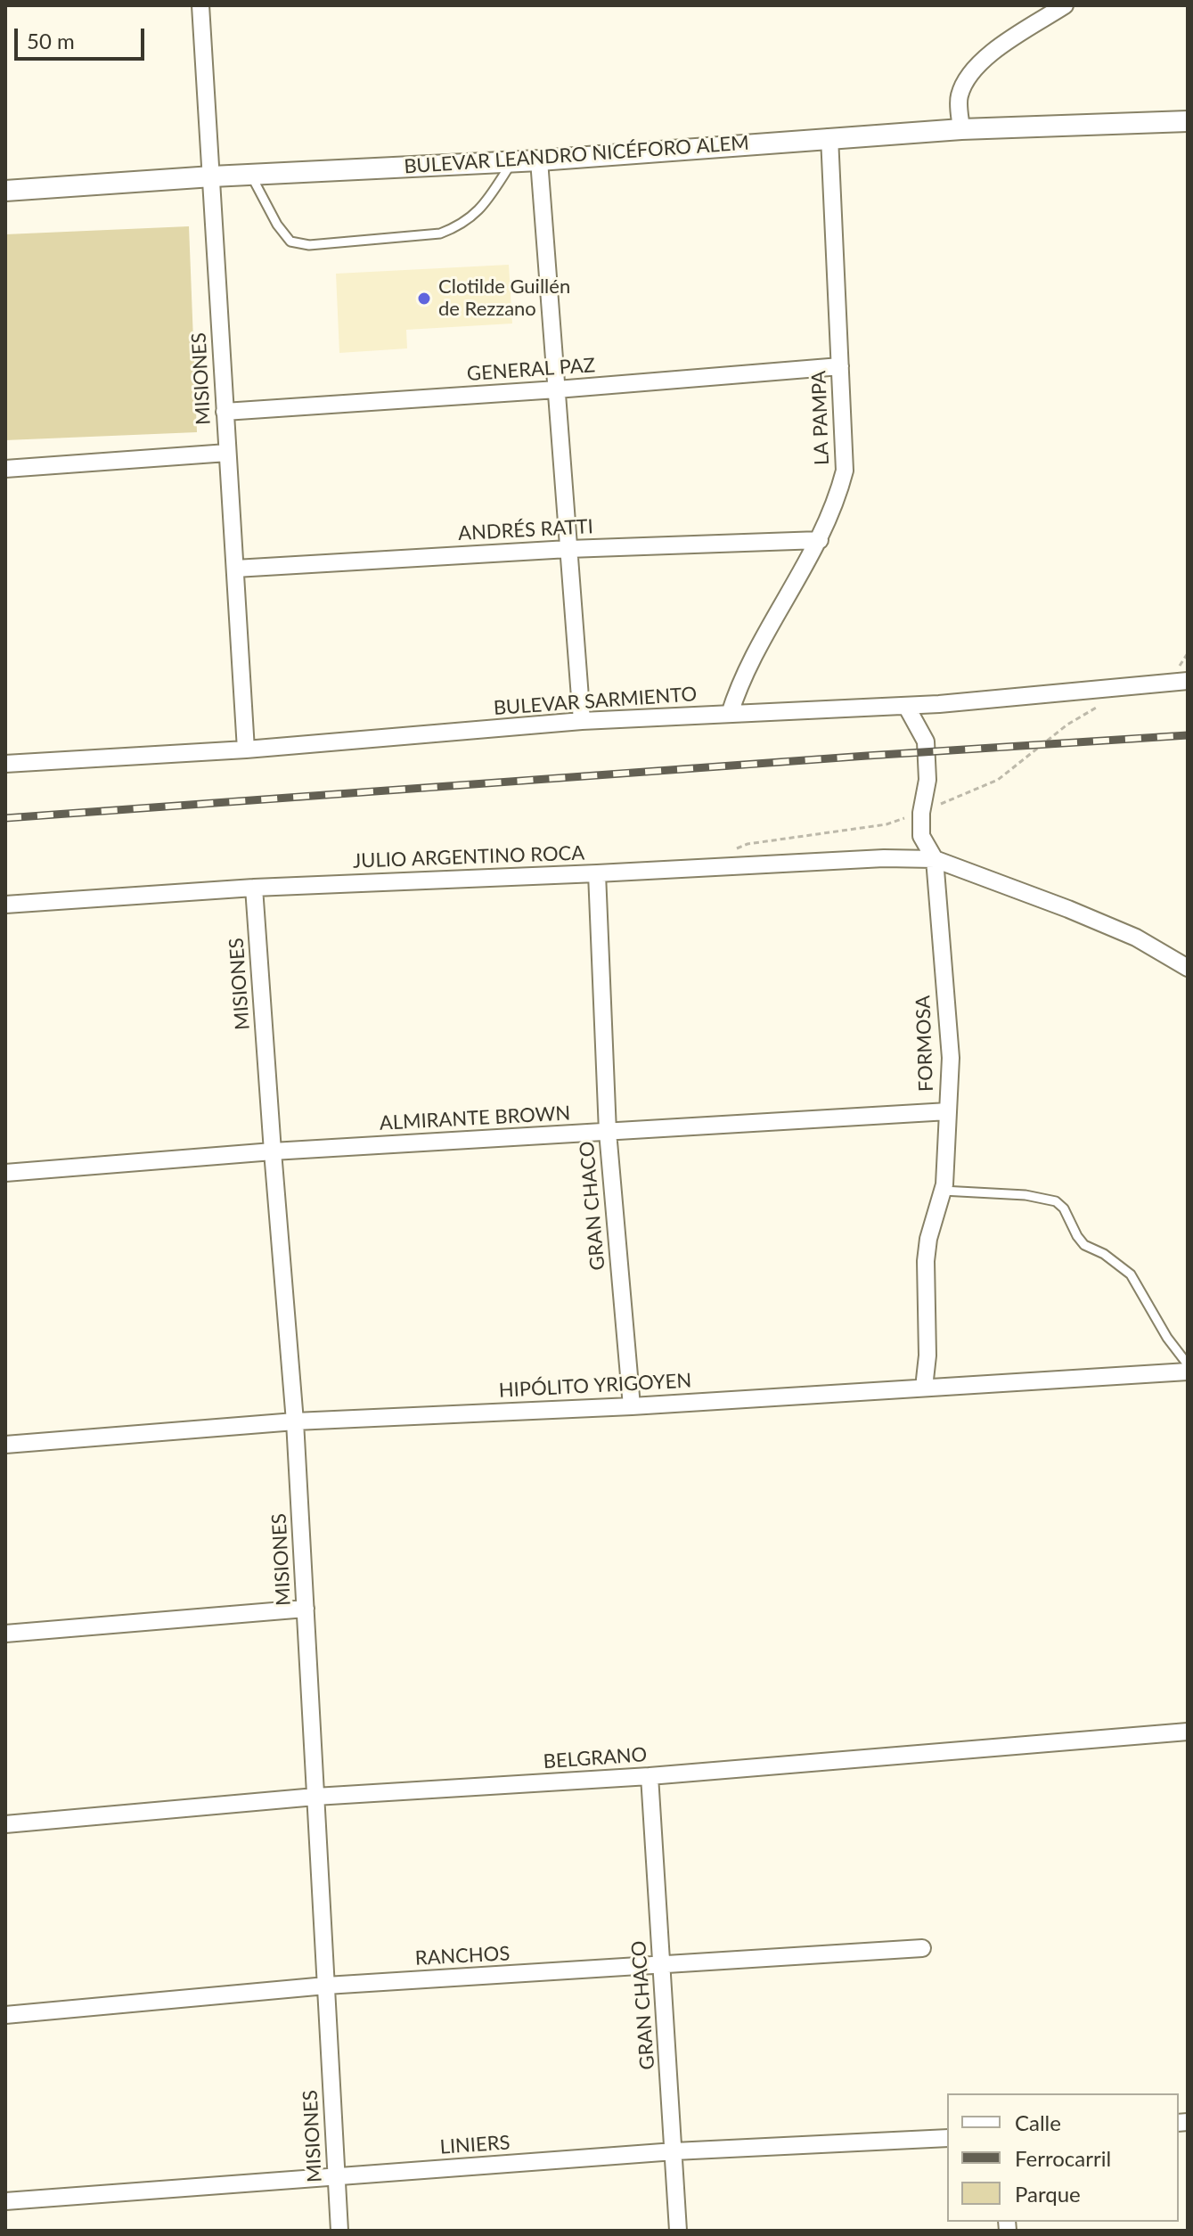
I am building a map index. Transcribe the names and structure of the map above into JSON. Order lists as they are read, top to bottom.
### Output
{
  "streets": {
    "street": [
      "BULEVAR LEANDRO NICÉFORO ALEM",
      "GENERAL PAZ",
      "MISIONES",
      "LA PAMPA",
      "ANDRÉS RATTI",
      "BULEVAR SARMIENTO",
      "JULIO ARGENTINO ROCA",
      "FORMOSA",
      "ALMIRANTE BROWN",
      "GRAN CHACO",
      "HIPÓLITO YRIGOYEN",
      "BELGRANO",
      "RANCHOS",
      "LINIERS"
    ]
  },
  "crossings": [
    ["BULEVAR LEANDRO NICÉFORO ALEM", "MISIONES"],
    ["BULEVAR LEANDRO NICÉFORO ALEM", "LA PAMPA"],
    ["GENERAL PAZ", "MISIONES"],
    ["GENERAL PAZ", "LA PAMPA"],
    ["MISIONES", "ANDRÉS RATTI"],
    ["MISIONES", "BULEVAR SARMIENTO"],
    ["MISIONES", "JULIO ARGENTINO ROCA"],
    ["MISIONES", "ALMIRANTE BROWN"],
    ["MISIONES", "HIPÓLITO YRIGOYEN"],
    ["MISIONES", "BELGRANO"],
    ["MISIONES", "RANCHOS"],
    ["MISIONES", "LINIERS"],
    ["LA PAMPA", "ANDRÉS RATTI"],
    ["LA PAMPA", "BULEVAR SARMIENTO"],
    ["BULEVAR SARMIENTO", "FORMOSA"],
    ["JULIO ARGENTINO ROCA", "FORMOSA"],
    ["JULIO ARGENTINO ROCA", "GRAN CHACO"],
    ["FORMOSA", "ALMIRANTE BROWN"],
    ["FORMOSA", "HIPÓLITO YRIGOYEN"],
    ["ALMIRANTE BROWN", "GRAN CHACO"],
    ["GRAN CHACO", "HIPÓLITO YRIGOYEN"],
    ["GRAN CHACO", "BELGRANO"],
    ["GRAN CHACO", "RANCHOS"],
    ["GRAN CHACO", "LINIERS"]
  ],
  "places": ["Clotilde Guillén de Rezzano"],
  "legend": ["Calle", "Ferrocarril", "Parque"],
  "scale_bar": "50 m"
}
